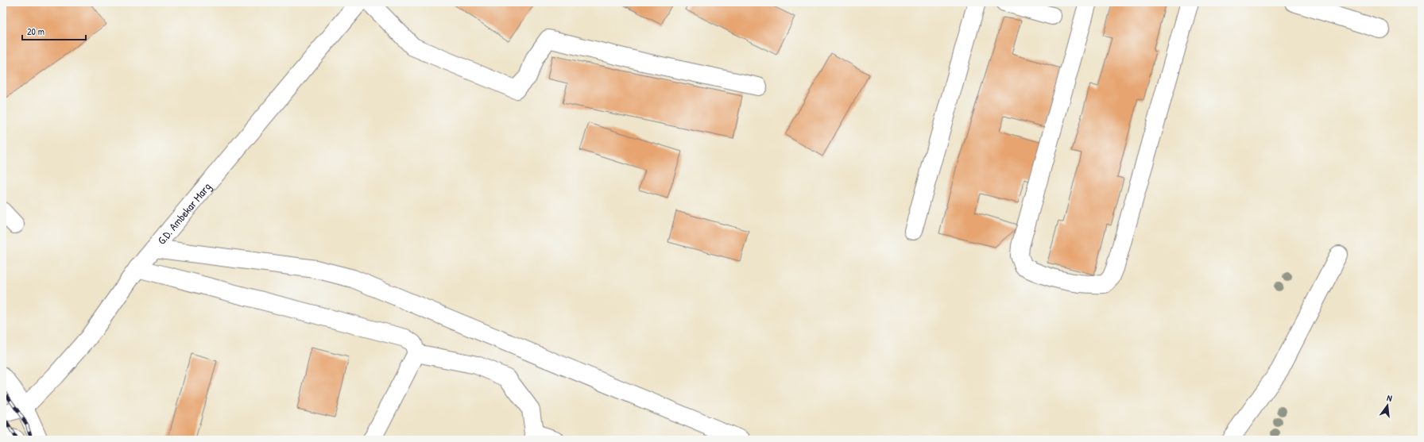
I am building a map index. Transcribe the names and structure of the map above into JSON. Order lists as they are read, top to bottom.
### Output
{
  "streets": {
    "street": ["G.D. Ambekar Marg"]
  },
  "scale_bar": "20 m",
  "north": "top"
}
